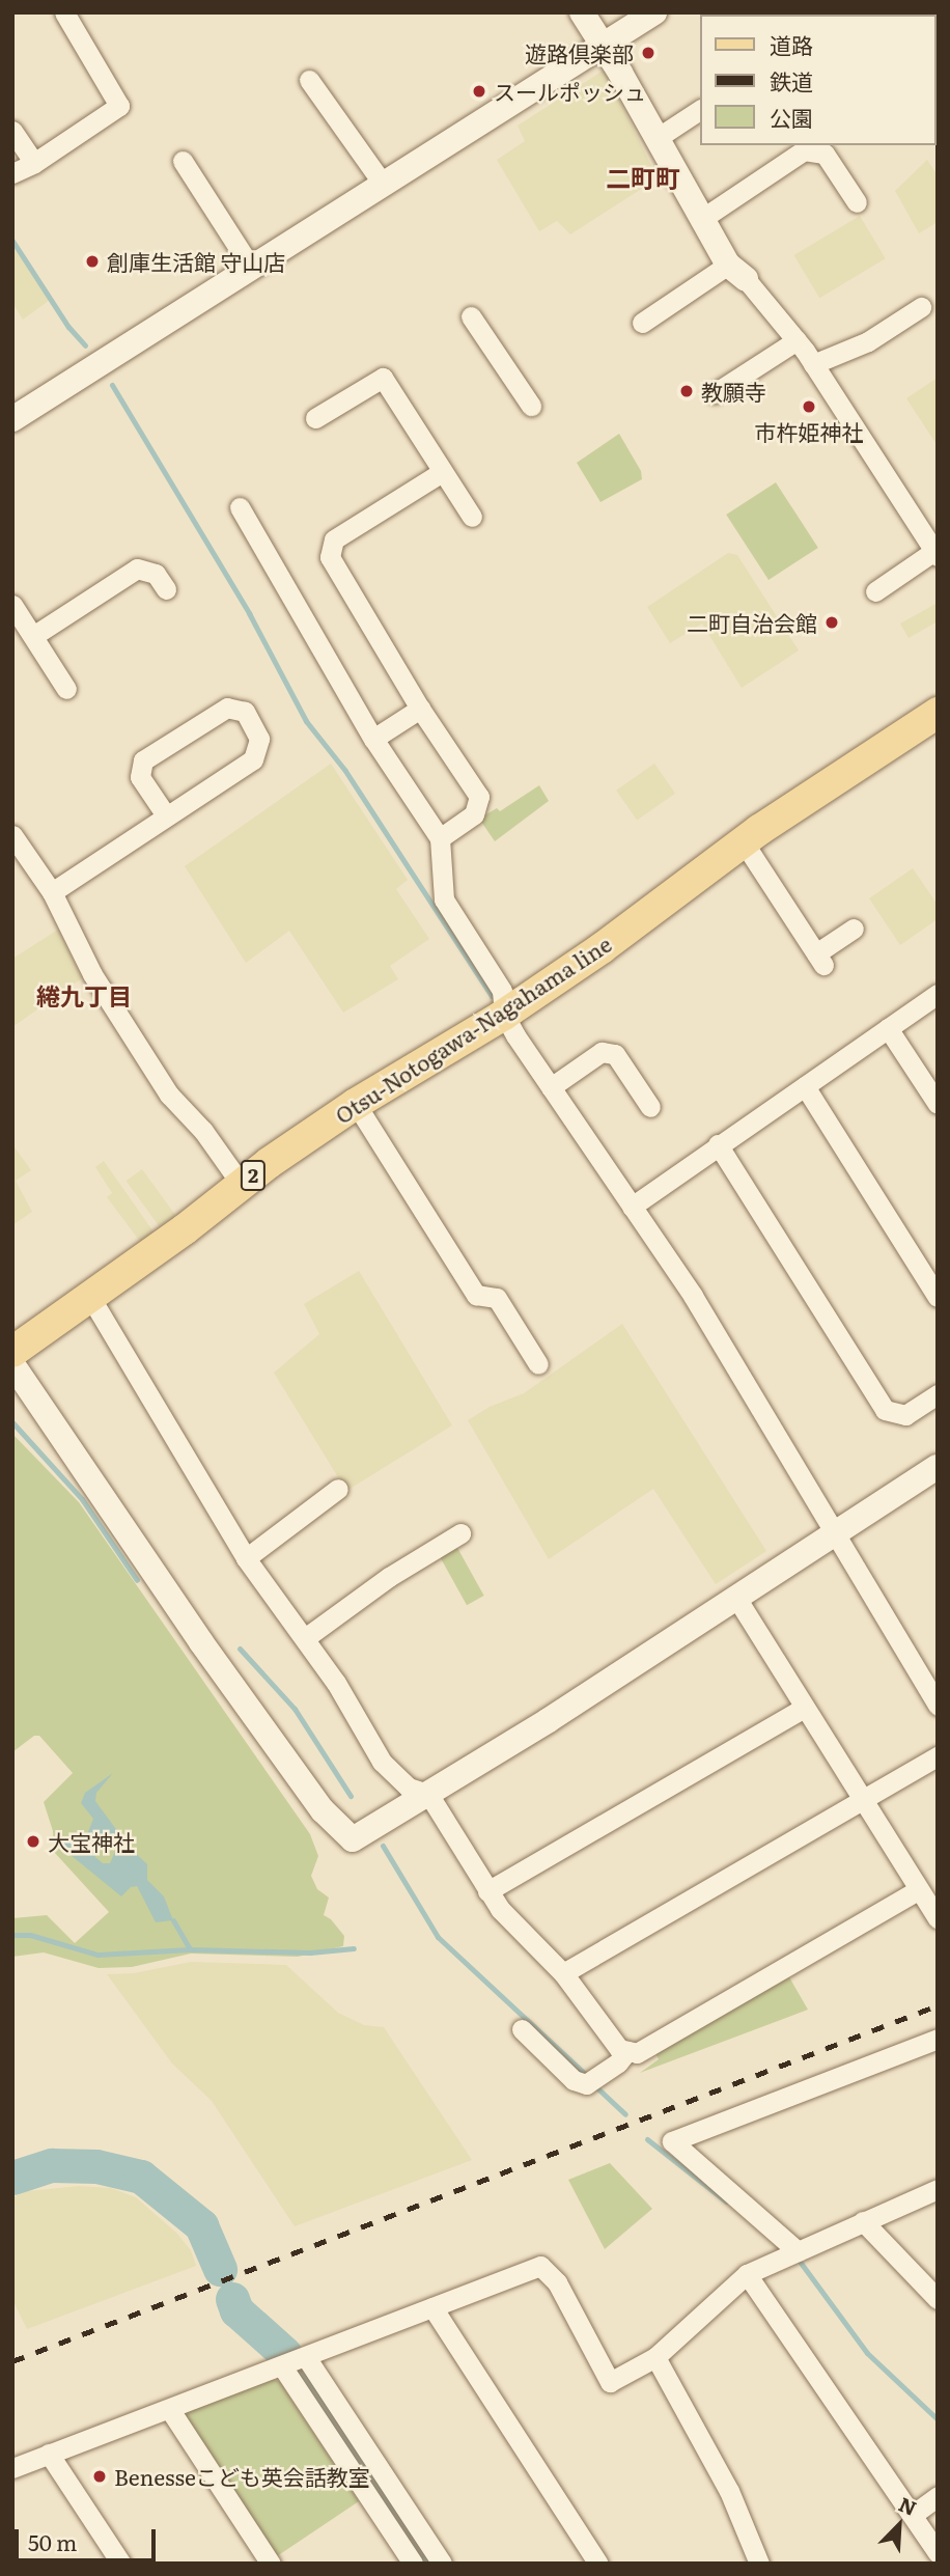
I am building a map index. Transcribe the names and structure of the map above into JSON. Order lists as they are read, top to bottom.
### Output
{
  "streets": {
    "main road": ["Otsu-Notogawa-Nagahama line", "2"]
  },
  "districts": ["二町町", "綣九丁目"],
  "places": [
    "遊路倶楽部",
    "スールポッシュ",
    "創庫生活館 守山店",
    "教願寺",
    "市杵姫神社",
    "二町自治会館",
    "大宝神社",
    "Benesseこども英会話教室"
  ],
  "legend": ["道路", "鉄道", "公園"],
  "scale_bar": "50 m",
  "north": "top right"
}
